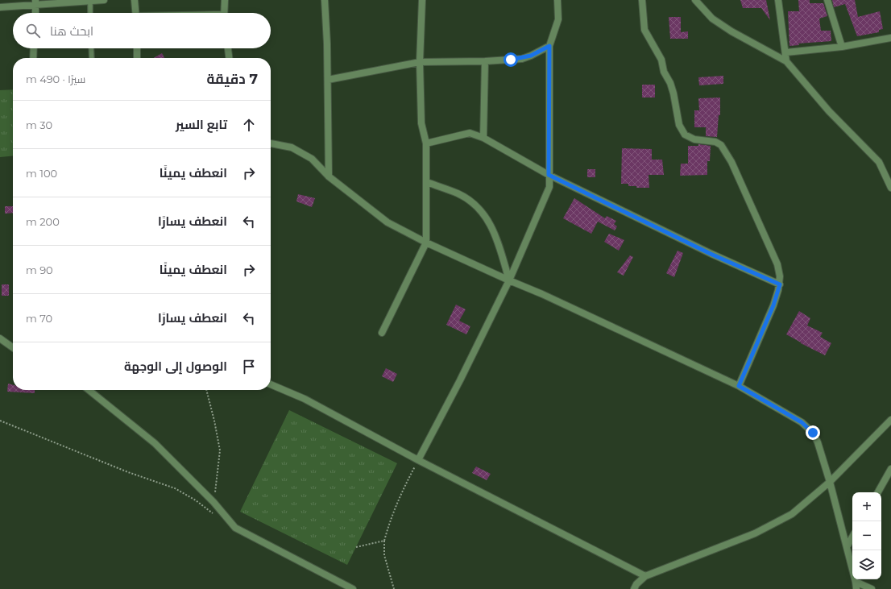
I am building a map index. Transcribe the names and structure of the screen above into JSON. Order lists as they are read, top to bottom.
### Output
{
  "page": {
    "search": "ابحث هنا",
    "heading": ["7 دقيقة", "سيرًا · 490 m"],
    "list": [
      ["تابع السير", "30 m"],
      ["انعطف يمينًا", "100 m"],
      ["انعطف يسارًا", "200 m"],
      ["انعطف يمينًا", "90 m"],
      ["انعطف يسارًا", "70 m"],
      "الوصول إلى الوجهة"
    ],
    "map_buttons": ["+", "−"]
  }
}
